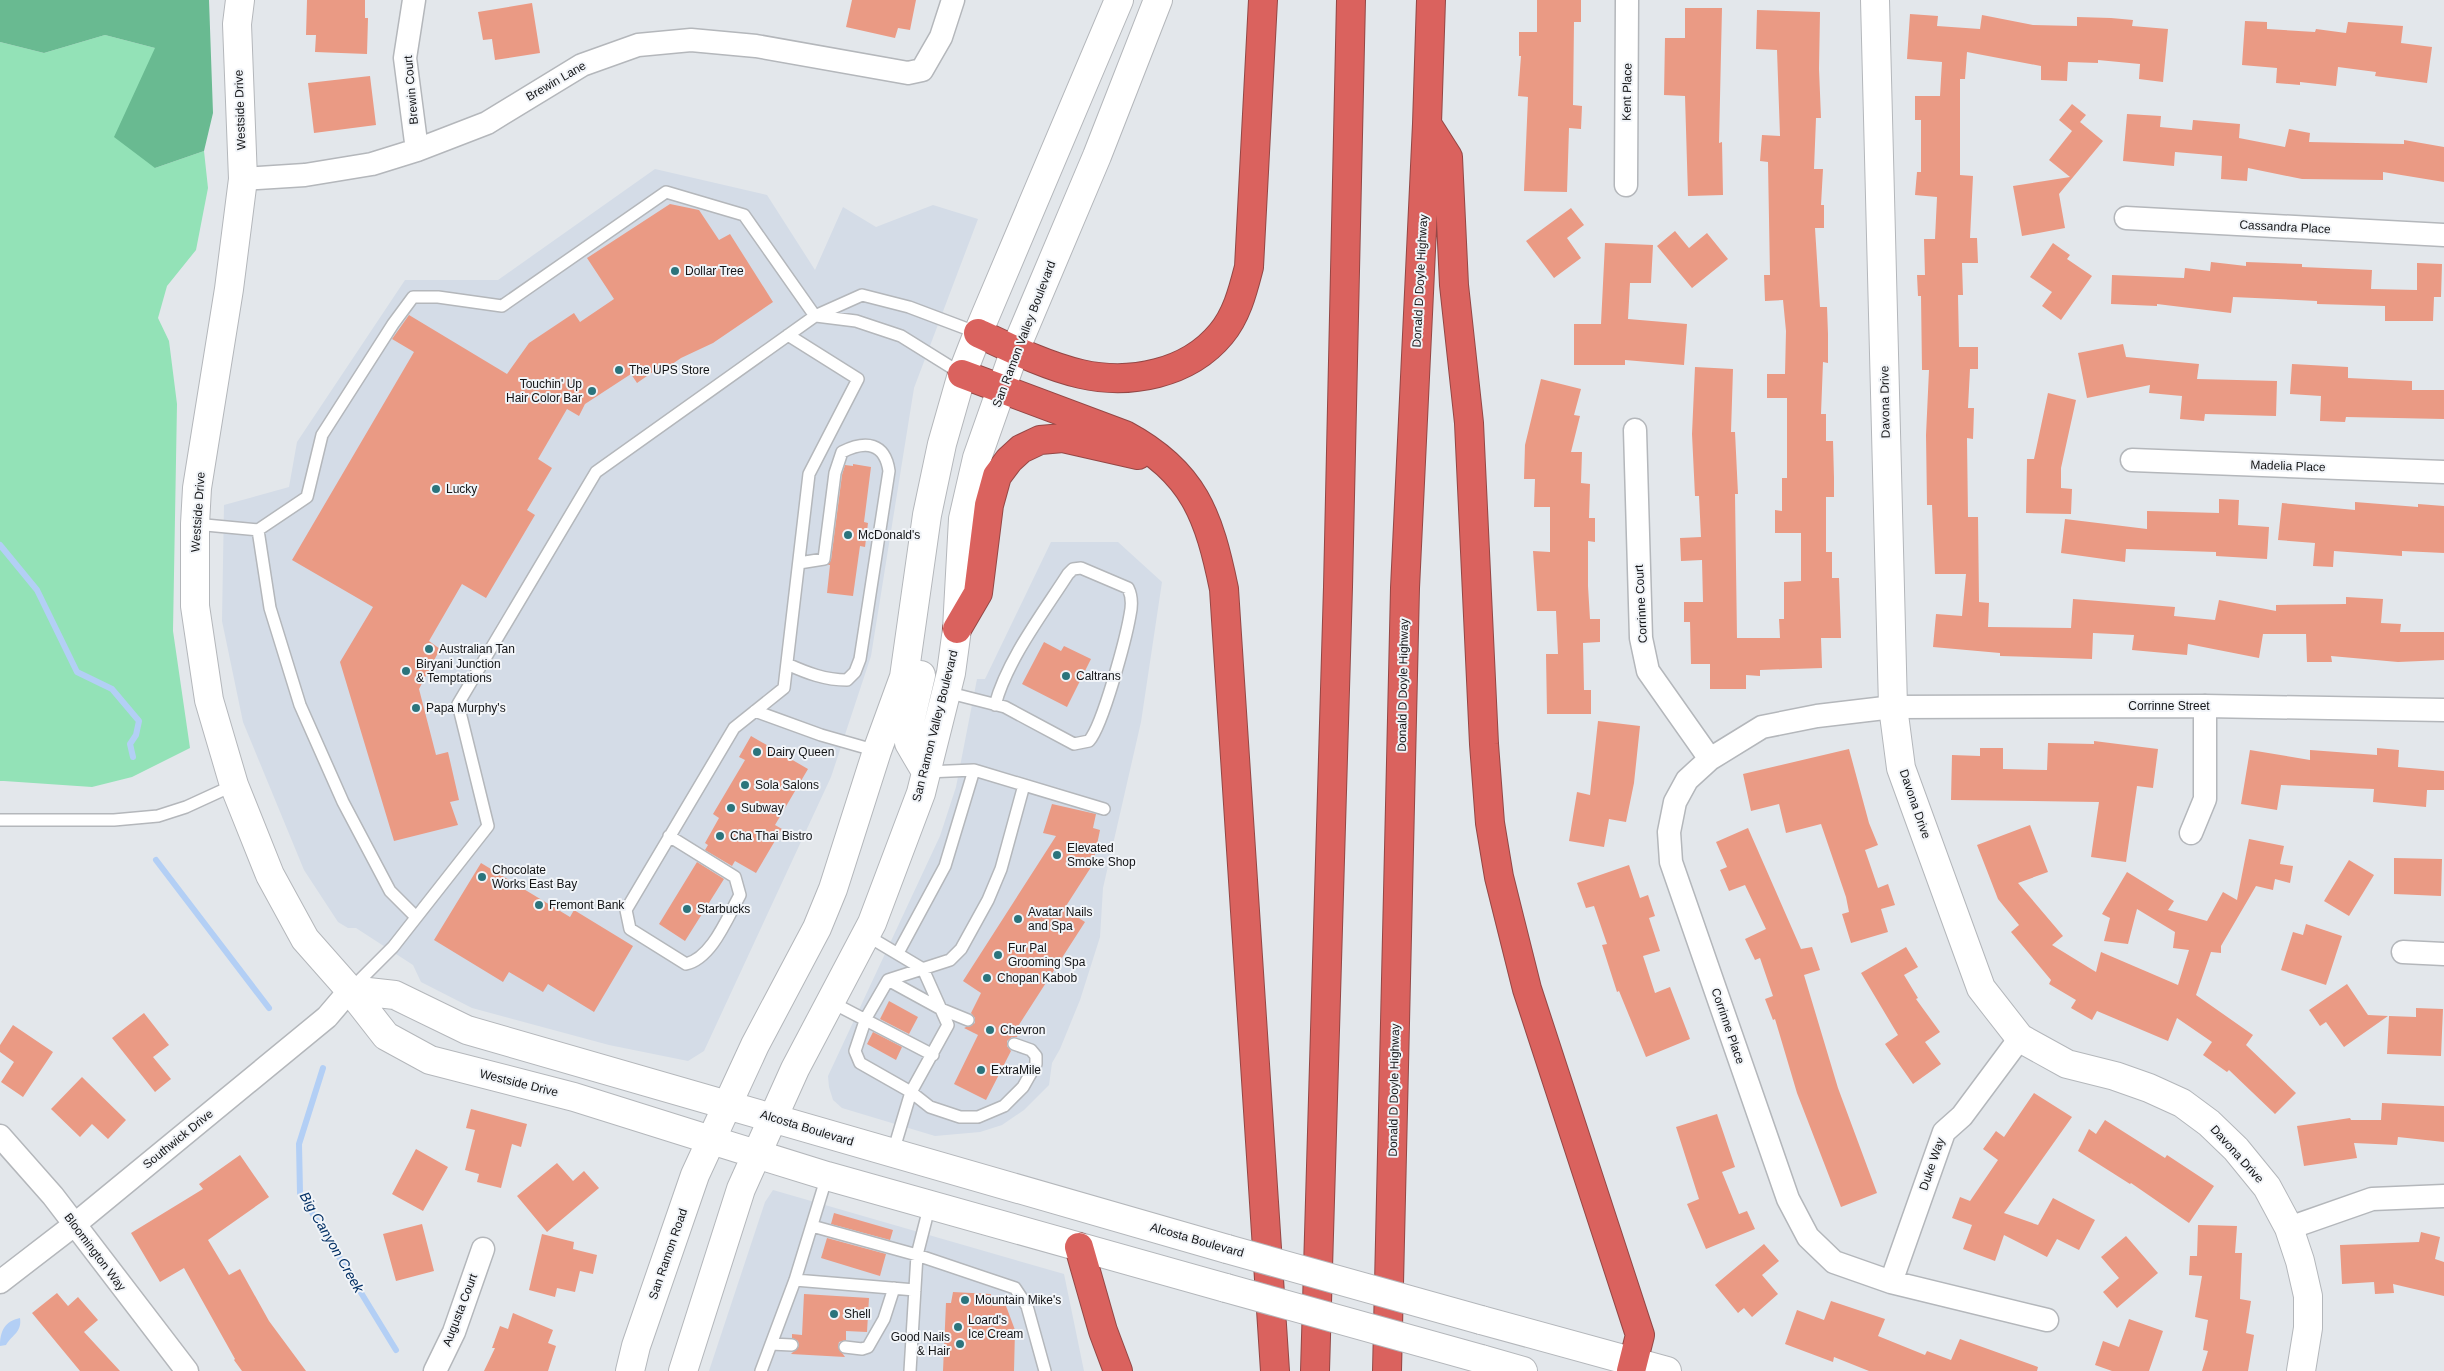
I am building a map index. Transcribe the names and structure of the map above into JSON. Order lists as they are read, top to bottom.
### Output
{
  "streets": {
    "highway": ["Donald D Doyle Highway"],
    "main road": [
      "Westside Drive",
      "San Ramon Valley Boulevard",
      "Davona Drive",
      "Alcosta Boulevard",
      "San Ramon Road"
    ],
    "street": [
      "Brewin Lane",
      "Brewin Court",
      "Kent Place",
      "Cassandra Place",
      "Madelia Place",
      "Corrinne Court",
      "Corrinne Street",
      "Corrinne Place",
      "Southwick Drive",
      "Duke Way",
      "Bloomington Way",
      "Augusta Court"
    ]
  },
  "crossings": [
    ["Brewin Lane", "Brewin Court"],
    ["Brewin Lane", "Westside Drive"],
    ["Westside Drive", "Southwick Drive"],
    ["Westside Drive", "San Ramon Road"],
    ["San Ramon Valley Boulevard", "Alcosta Boulevard"],
    ["Davona Drive", "Corrinne Street"],
    ["Davona Drive", "Corrinne Place"],
    ["Davona Drive", "Duke Way"],
    ["Corrinne Court", "Corrinne Place"],
    ["Corrinne Street", "Corrinne Place"],
    ["Corrinne Place", "Duke Way"],
    ["Southwick Drive", "Bloomington Way"]
  ],
  "water": ["Big Canyon Creek"],
  "places": [
    "Dollar Tree",
    "The UPS Store",
    "Touchin' Up Hair Color Bar",
    "Lucky",
    "McDonald's",
    "Australian Tan",
    "Biryani Junction & Temptations",
    "Caltrans",
    "Papa Murphy's",
    "Dairy Queen",
    "Sola Salons",
    "Subway",
    "Cha Thai Bistro",
    "Elevated Smoke Shop",
    "Chocolate Works East Bay",
    "Fremont Bank",
    "Starbucks",
    "Avatar Nails and Spa",
    "Fur Pal Grooming Spa",
    "Chopan Kabob",
    "Chevron",
    "ExtraMile",
    "Mountain Mike's",
    "Shell",
    "Loard's Ice Cream",
    "Good Nails & Hair"
  ]
}
